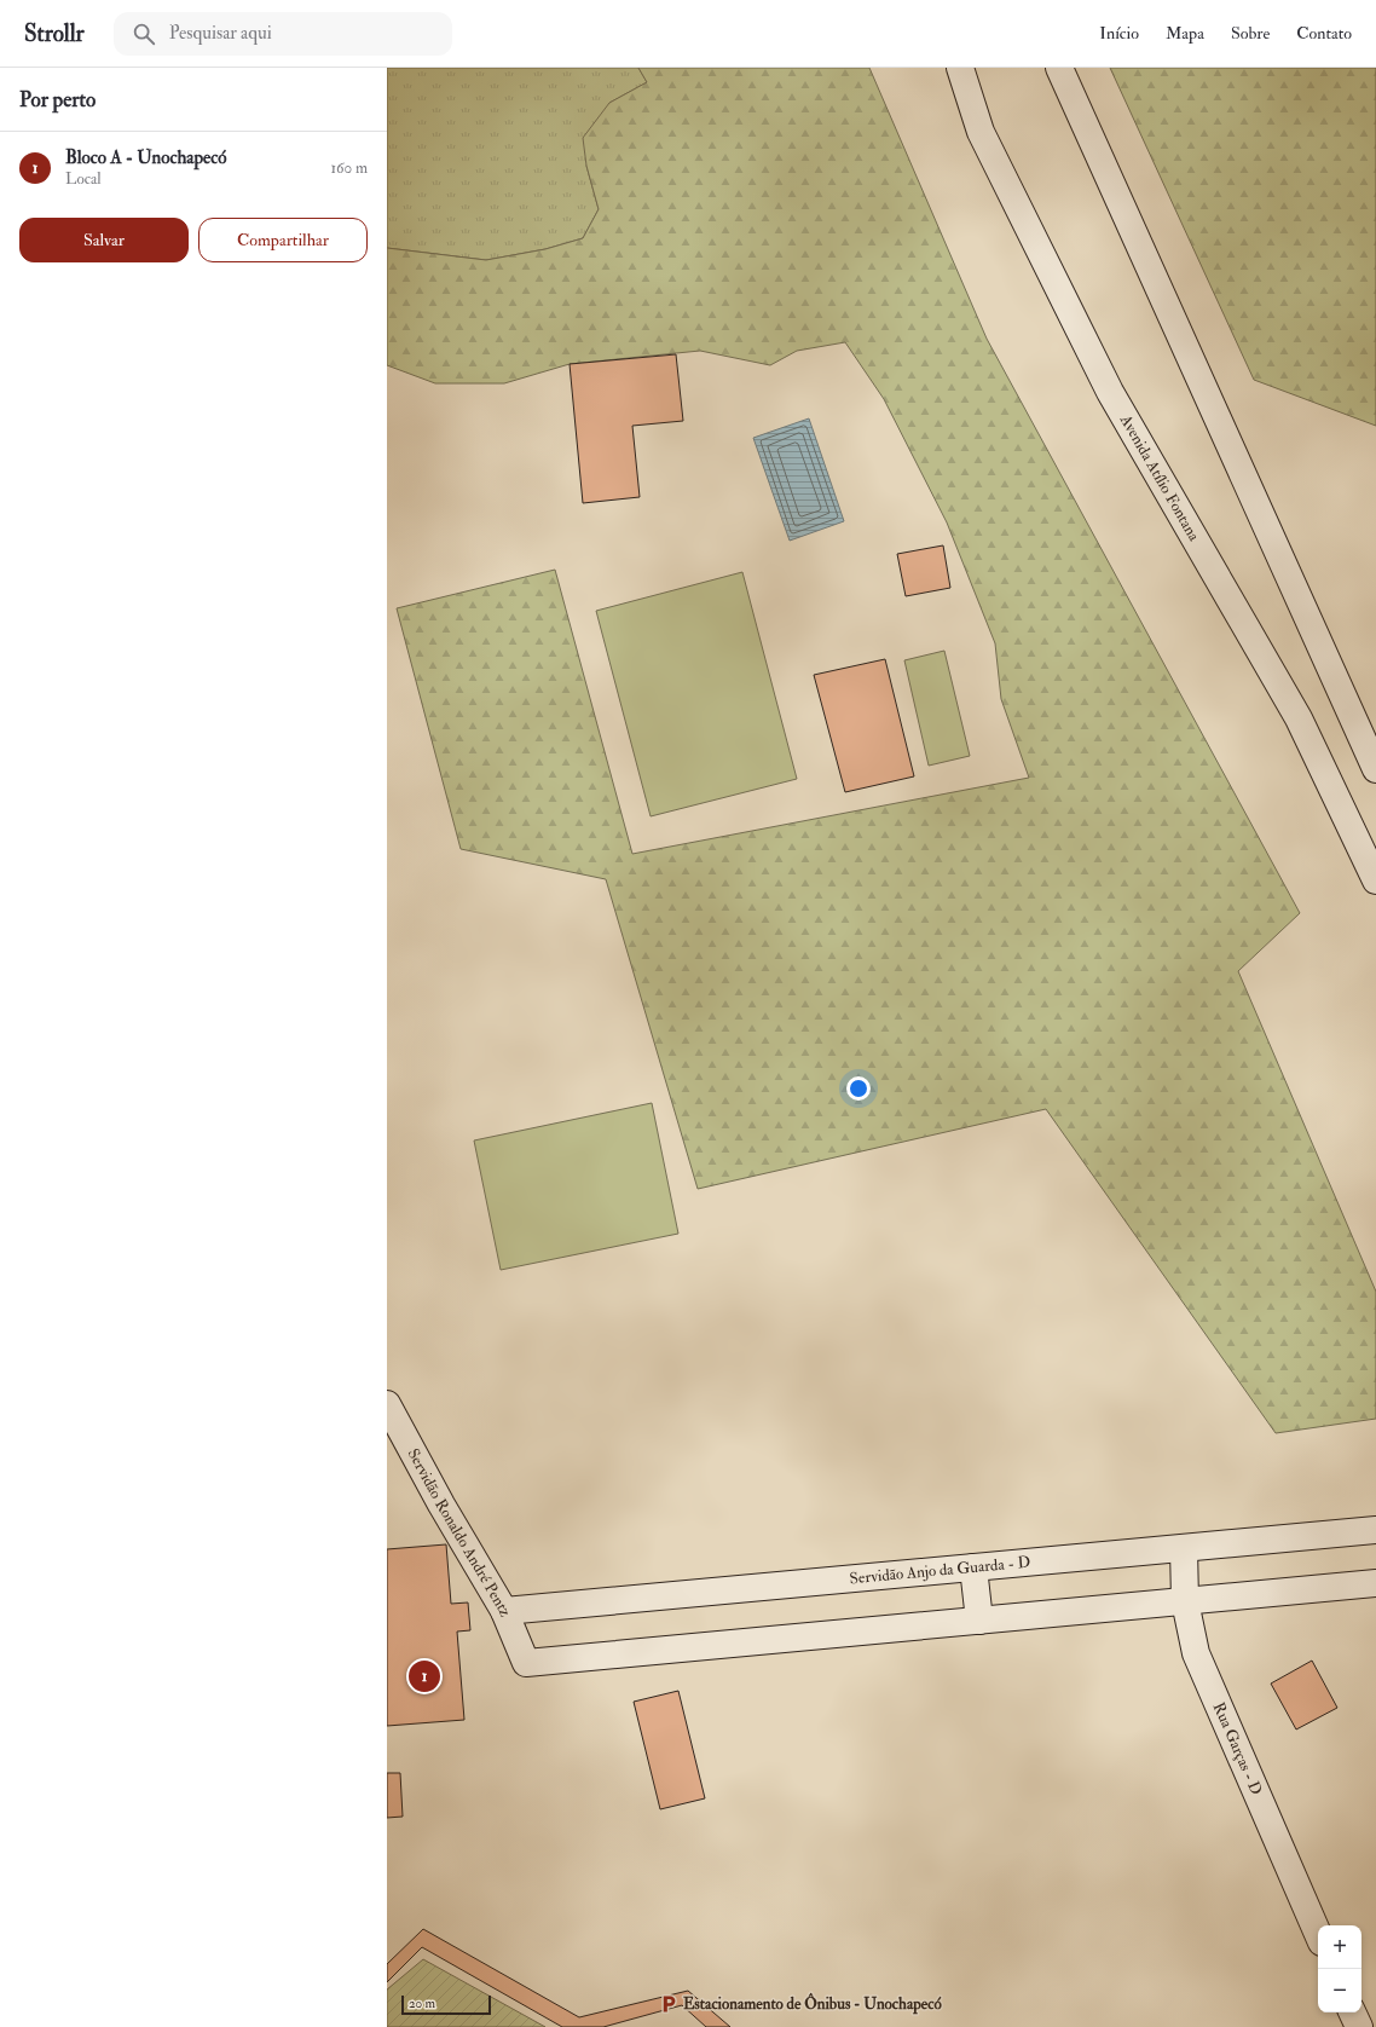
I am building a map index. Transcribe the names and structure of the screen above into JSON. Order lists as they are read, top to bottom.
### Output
{
  "streets": {
    "street": [
      "Avenida Atílio Fontana",
      "Servidão Ronaldo André Pentz",
      "Servidão Anjo da Guarda - D",
      "Rua Garças - D"
    ]
  },
  "crossings": [
    ["Servidão Ronaldo André Pentz", "Servidão Anjo da Guarda - D"],
    ["Servidão Anjo da Guarda - D", "Rua Garças - D"]
  ],
  "places": {
    "parking": ["Estacionamento de Ônibus - Unochapecó"]
  },
  "scale_bar": "20 m",
  "page": {
    "header": "Strollr",
    "search": "Pesquisar aqui",
    "nav": [
      "Início",
      "Mapa",
      "Sobre",
      "Contato"
    ],
    "heading": "Por perto",
    "list": [
      {
        "mark": "1",
        "name": "Bloco A - Unochapecó",
        "note": "Local",
        "value": "160 m"
      }
    ],
    "buttons": ["Salvar", "Compartilhar"],
    "pins": "1",
    "map_buttons": ["+", "−"],
    "scale": "20 m"
  }
}
